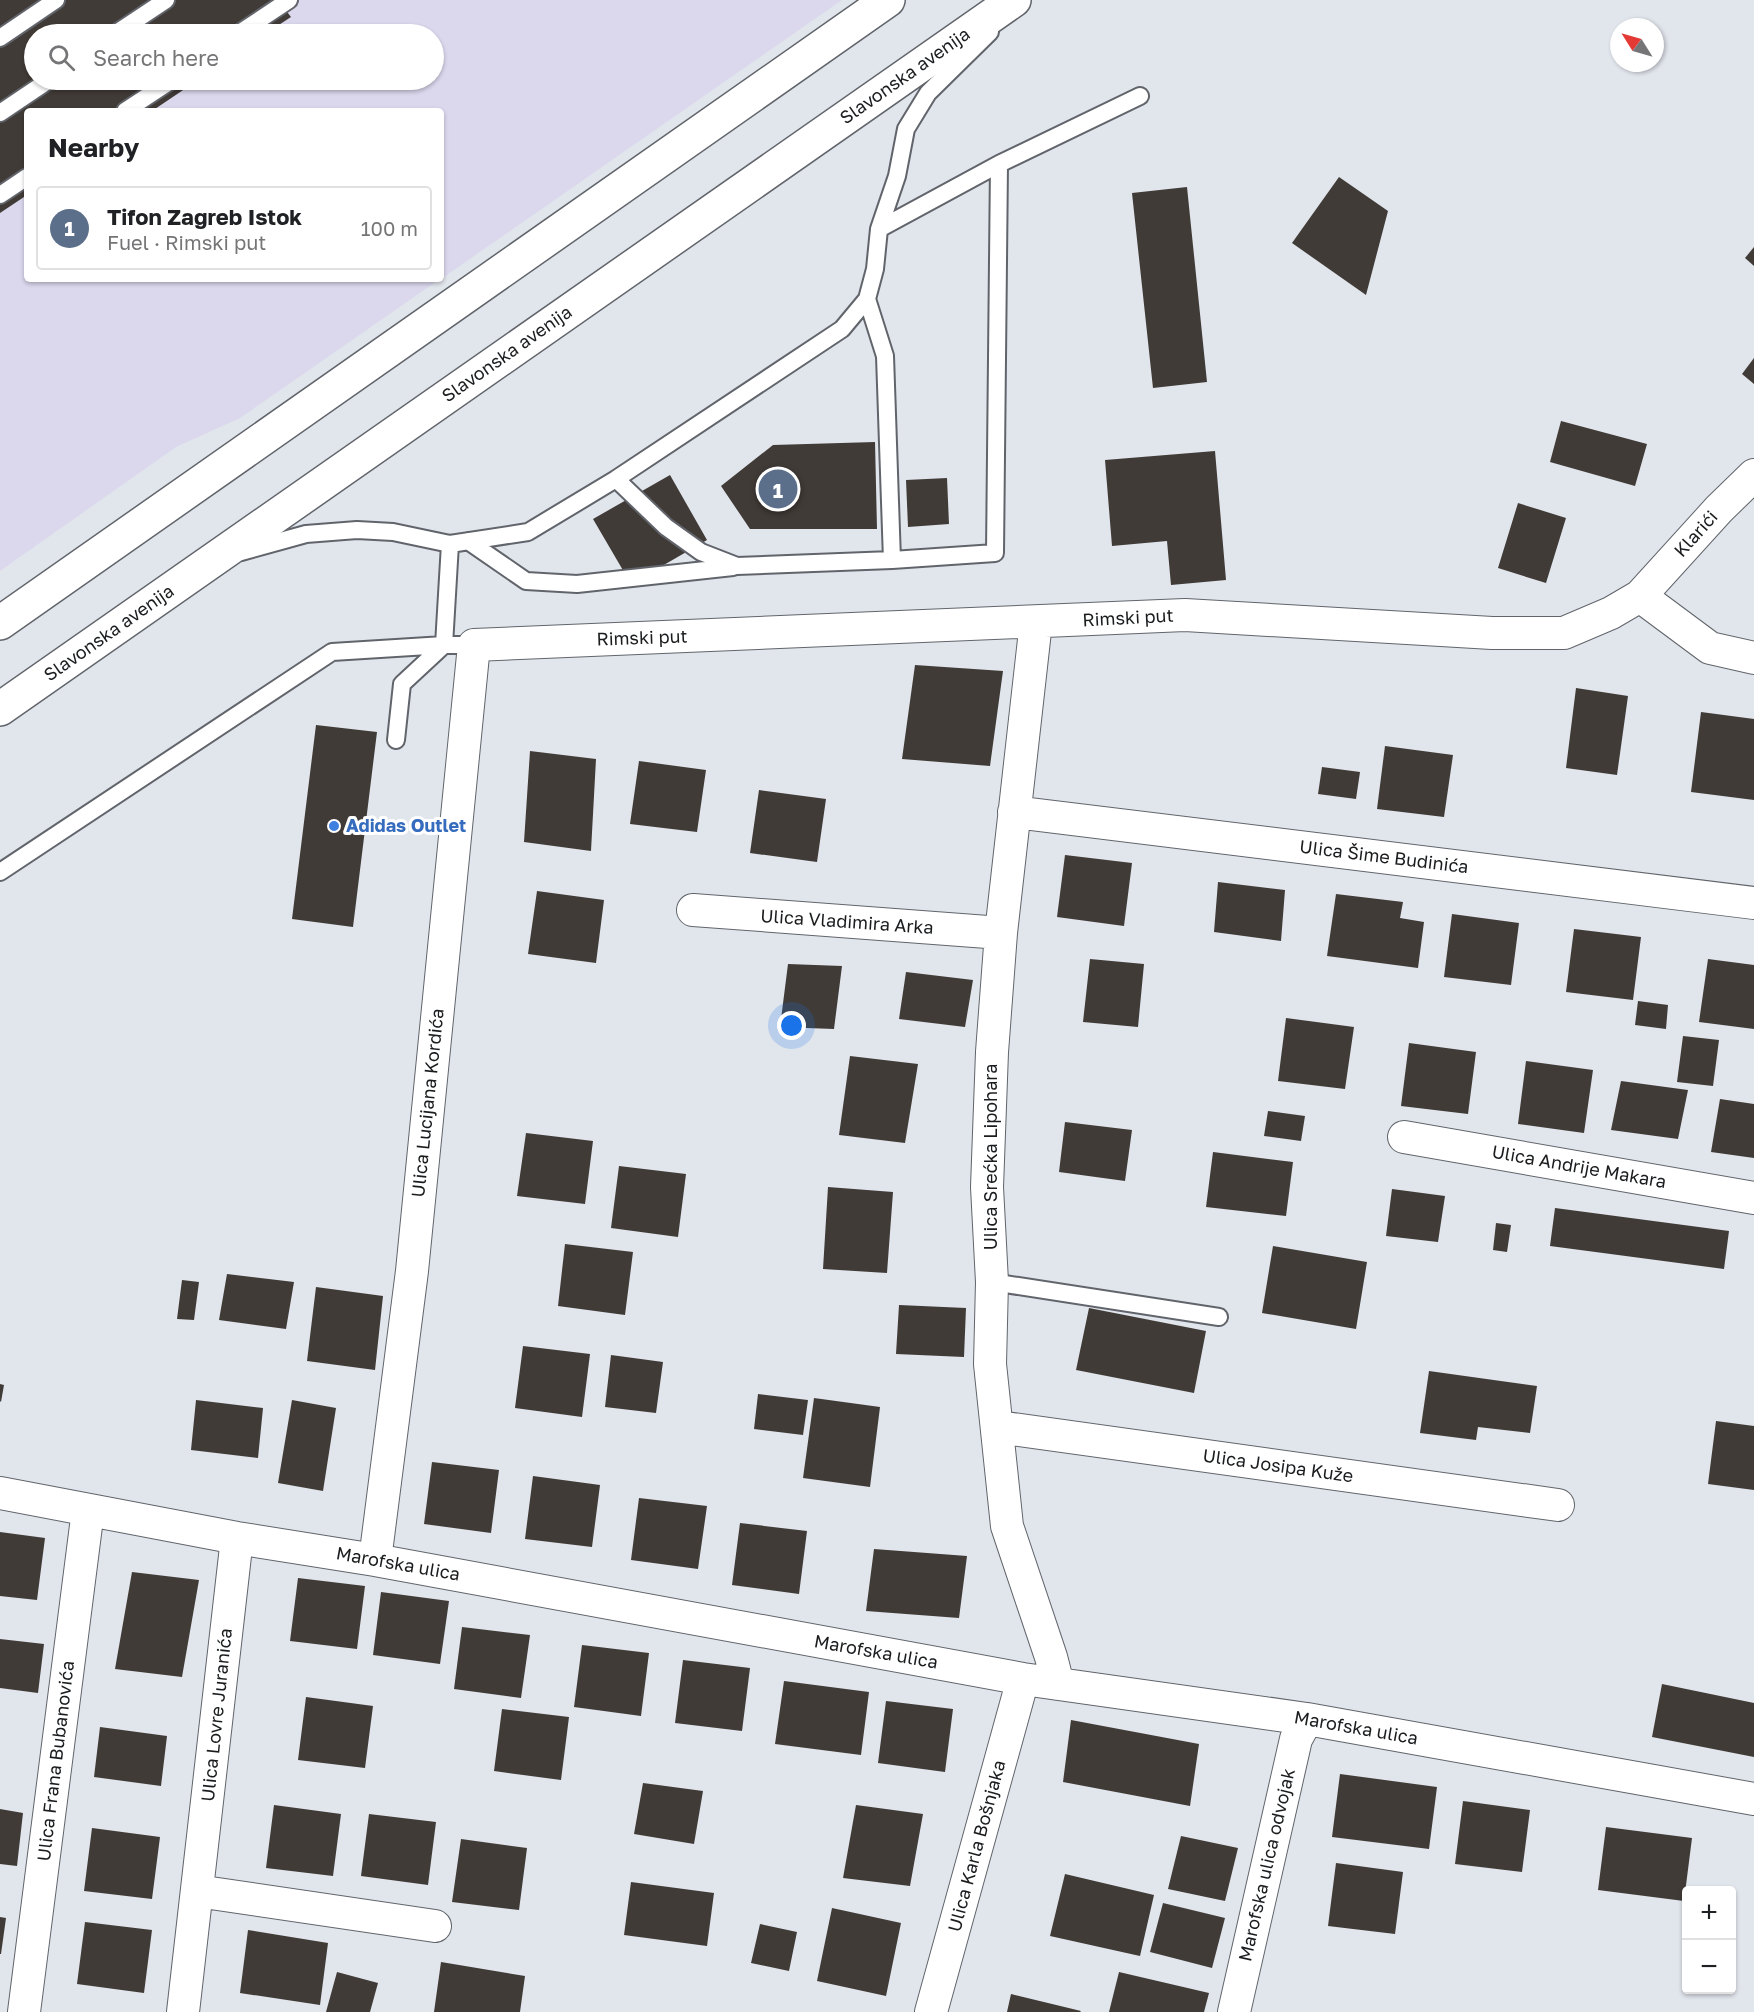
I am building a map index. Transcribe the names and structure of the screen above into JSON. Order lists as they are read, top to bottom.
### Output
{
  "streets": {
    "main road": ["Slavonska avenija"],
    "street": [
      "Klarići",
      "Rimski put",
      "Ulica Šime Budinića",
      "Ulica Vladimira Arka",
      "Ulica Lucijana Kordića",
      "Ulica Srećka Lipohara",
      "Ulica Andrije Makara",
      "Ulica Josipa Kuže",
      "Marofska ulica",
      "Ulica Lovre Juranića",
      "Ulica Frana Bubanovića",
      "Ulica Karla Bošnjaka",
      "Marofska ulica odvojak"
    ]
  },
  "crossings": [
    ["Klarići", "Rimski put"],
    ["Rimski put", "Ulica Lucijana Kordića"],
    ["Rimski put", "Ulica Srećka Lipohara"],
    ["Ulica Šime Budinića", "Ulica Srećka Lipohara"],
    ["Ulica Vladimira Arka", "Ulica Srećka Lipohara"],
    ["Ulica Lucijana Kordića", "Marofska ulica"],
    ["Ulica Srećka Lipohara", "Ulica Josipa Kuže"],
    ["Ulica Srećka Lipohara", "Marofska ulica"],
    ["Marofska ulica", "Ulica Lovre Juranića"],
    ["Marofska ulica", "Ulica Frana Bubanovića"],
    ["Marofska ulica", "Ulica Karla Bošnjaka"],
    ["Marofska ulica", "Marofska ulica odvojak"]
  ],
  "places": ["Adidas Outlet"],
  "north": "top left",
  "page": {
    "search": "Search here",
    "heading": "Nearby",
    "list": [
      {
        "mark": "1",
        "name": "Tifon Zagreb Istok",
        "note": "Fuel · Rimski put",
        "value": "100 m"
      }
    ],
    "pins": "1",
    "map_buttons": ["+", "−"]
  }
}
